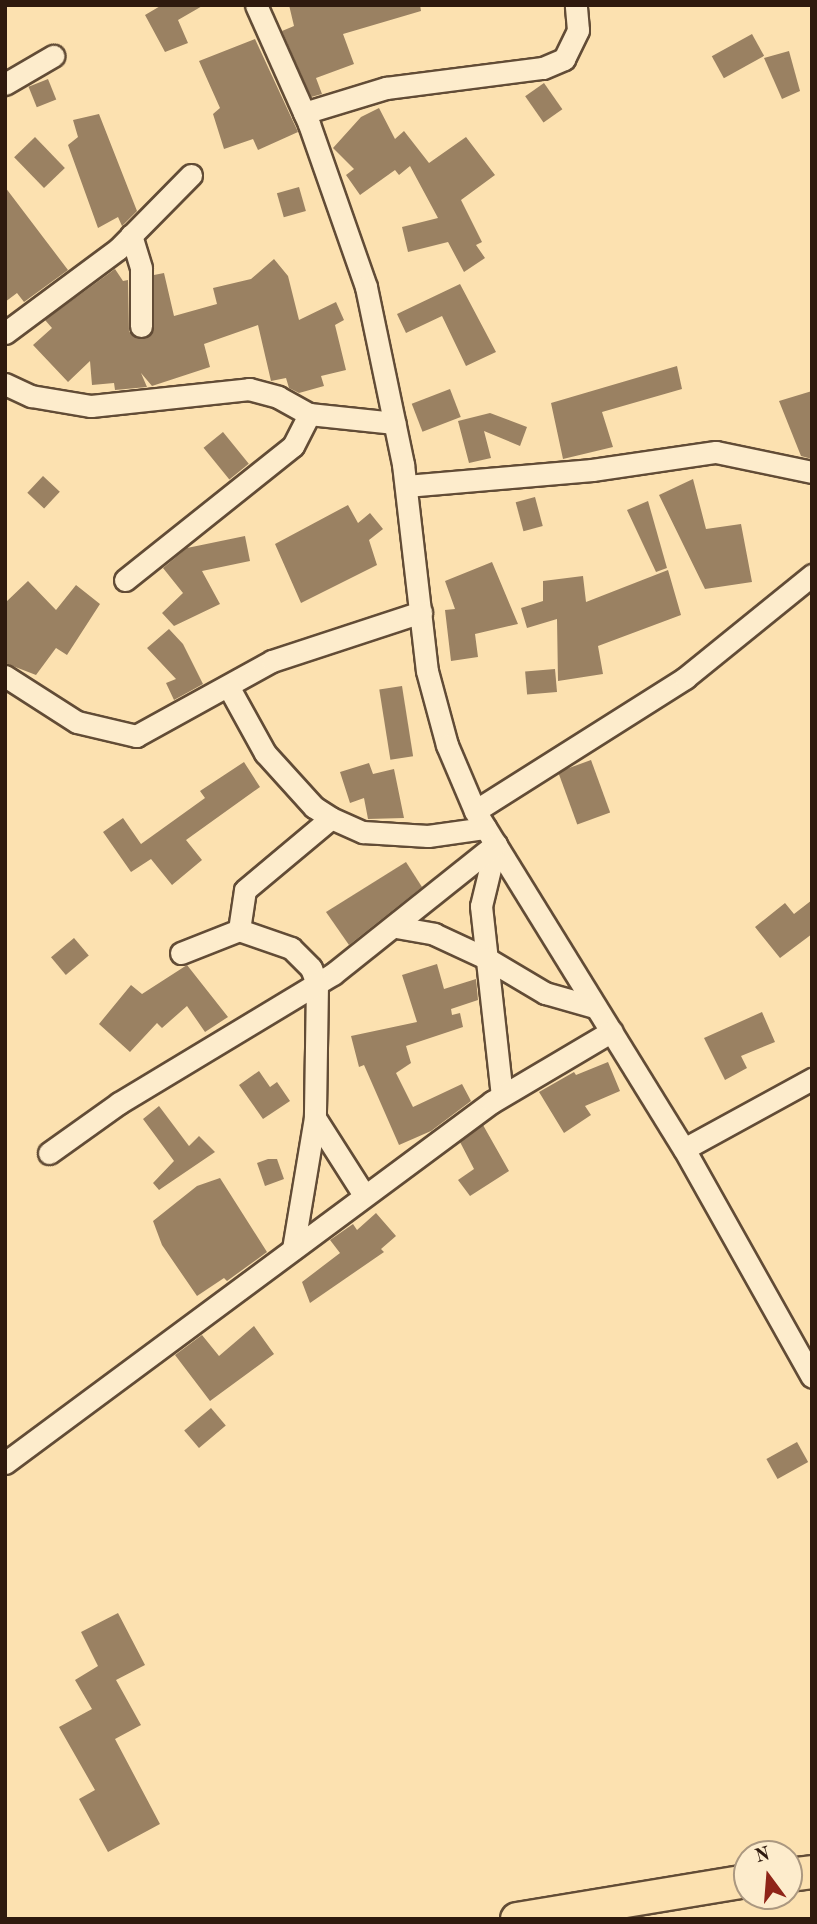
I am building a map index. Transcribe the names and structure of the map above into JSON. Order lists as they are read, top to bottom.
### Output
{
  "north": "top"
}
